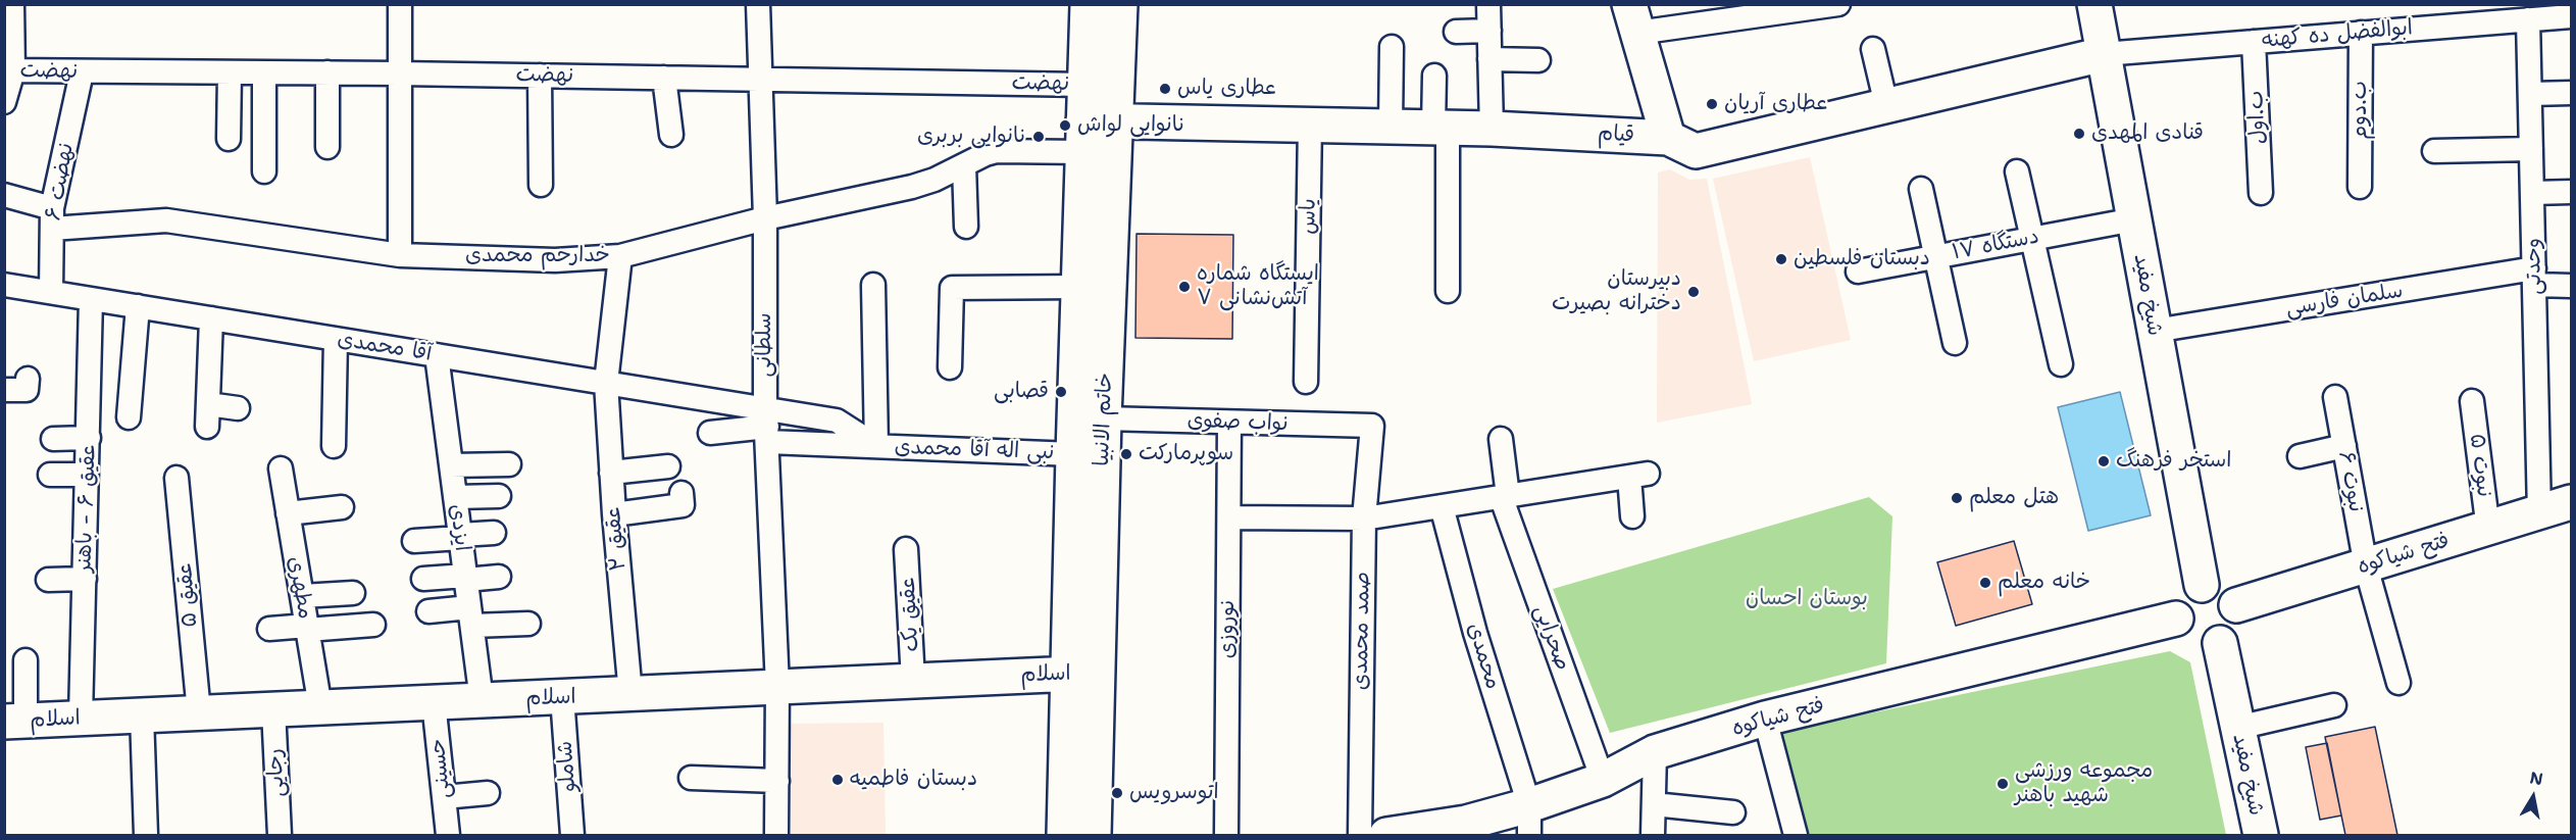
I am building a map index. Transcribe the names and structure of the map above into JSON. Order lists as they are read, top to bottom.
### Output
{
  "streets": {
    "street": [
      "ابوالفضل ده کهنه",
      "نهضت",
      "ب.دوم",
      "ب.اول",
      "قیام",
      "نهضت ۶",
      "یاس",
      "۱۷ دستگاه",
      "خدارحم محمدی",
      "وحدتی",
      "شیخ مفید",
      "سلمان فارسی",
      "سلطانی",
      "آقا محمدی",
      "خاتم الانبیا",
      "نواب صفوی",
      "نبی اله آقا محمدی",
      "نبوت ۵",
      "نبوت ۶",
      "عقیق ۶ - باهنر",
      "ایزدی",
      "عقیق ۲",
      "فتح شیاکوه",
      "مطهری",
      "عقیق ۵",
      "عقیق یک",
      "نوروزی",
      "صمد محمدی",
      "صحرایی",
      "محمدی",
      "اسلام",
      "شاملو",
      "حسینی",
      "رجایی"
    ]
  },
  "crossings": [
    ["ابوالفضل ده کهنه", "ب.دوم"],
    ["ابوالفضل ده کهنه", "ب.اول"],
    ["ابوالفضل ده کهنه", "قیام"],
    ["ابوالفضل ده کهنه", "وحدتی"],
    ["ابوالفضل ده کهنه", "شیخ مفید"],
    ["نهضت", "نهضت ۶"],
    ["نهضت", "سلطانی"],
    ["نهضت", "خاتم الانبیا"],
    ["قیام", "یاس"],
    ["قیام", "خدارحم محمدی"],
    ["قیام", "شیخ مفید"],
    ["قیام", "خاتم الانبیا"],
    ["نهضت ۶", "خدارحم محمدی"],
    ["نهضت ۶", "آقا محمدی"],
    ["۱۷ دستگاه", "شیخ مفید"],
    ["خدارحم محمدی", "سلطانی"],
    ["خدارحم محمدی", "خاتم الانبیا"],
    ["خدارحم محمدی", "عقیق ۲"],
    ["وحدتی", "سلمان فارسی"],
    ["وحدتی", "فتح شیاکوه"],
    ["شیخ مفید", "سلمان فارسی"],
    ["شیخ مفید", "فتح شیاکوه"],
    ["سلطانی", "آقا محمدی"],
    ["سلطانی", "نبی اله آقا محمدی"],
    ["سلطانی", "اسلام"],
    ["آقا محمدی", "نبی اله آقا محمدی"],
    ["آقا محمدی", "عقیق ۶ - باهنر"],
    ["آقا محمدی", "ایزدی"],
    ["آقا محمدی", "عقیق ۲"],
    ["خاتم الانبیا", "نواب صفوی"],
    ["خاتم الانبیا", "نبی اله آقا محمدی"],
    ["خاتم الانبیا", "اسلام"],
    ["نواب صفوی", "نوروزی"],
    ["نواب صفوی", "صمد محمدی"],
    ["نبوت ۵", "فتح شیاکوه"],
    ["نبوت ۶", "فتح شیاکوه"],
    ["عقیق ۶ - باهنر", "اسلام"],
    ["ایزدی", "اسلام"],
    ["عقیق ۲", "اسلام"],
    ["فتح شیاکوه", "صحرایی"],
    ["فتح شیاکوه", "محمدی"],
    ["مطهری", "اسلام"],
    ["عقیق ۵", "اسلام"],
    ["عقیق یک", "اسلام"],
    ["اسلام", "شاملو"],
    ["اسلام", "حسینی"],
    ["اسلام", "رجایی"]
  ],
  "parks": ["بوستان احسان"],
  "places": [
    "عطاری یاس",
    "عطاری آریان",
    "نانوایی لواش",
    "قنادی المهدی",
    "نانوایی بربری",
    "دبستان فلسطین",
    "ایستگاه شماره ۷ آتش‌نشانی",
    "دبیرستان دخترانه بصیرت",
    "قصابی",
    "سوپرمارکت",
    "استخر فرهنگ",
    "هتل معلم",
    "خانه معلم",
    "دبستان فاطمیه",
    "مجموعه ورزشی شهید باهنر",
    "اتوسرویس"
  ],
  "north": "top"
}
